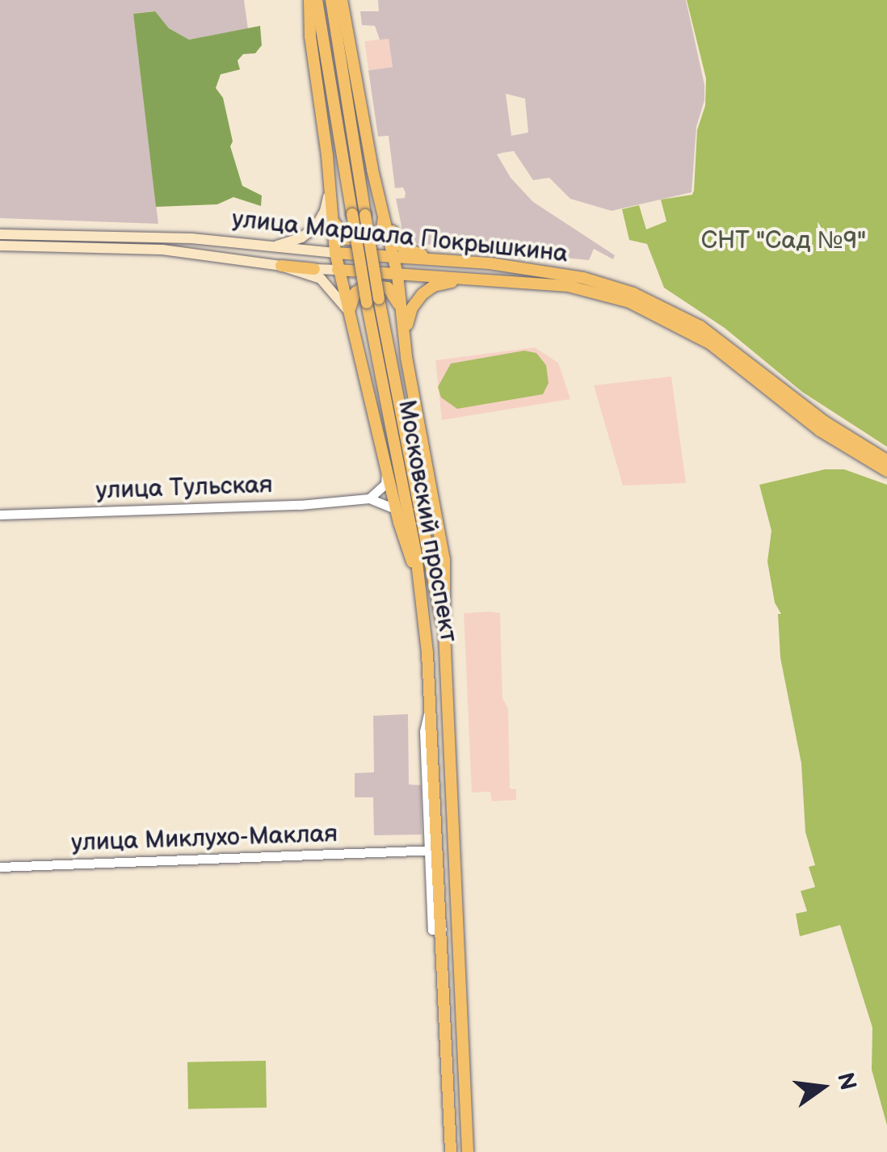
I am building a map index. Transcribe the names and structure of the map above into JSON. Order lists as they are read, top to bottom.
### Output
{
  "streets": {
    "main road": ["улица Маршала Покрышкина", "Московский проспект"],
    "street": ["улица Тульская", "улица Миклухо-Маклая"]
  },
  "crossings": [
    ["Московский проспект", "улица Миклухо-Маклая"]
  ],
  "parks": ["СНТ \"Сад №9\""],
  "north": "right"
}
